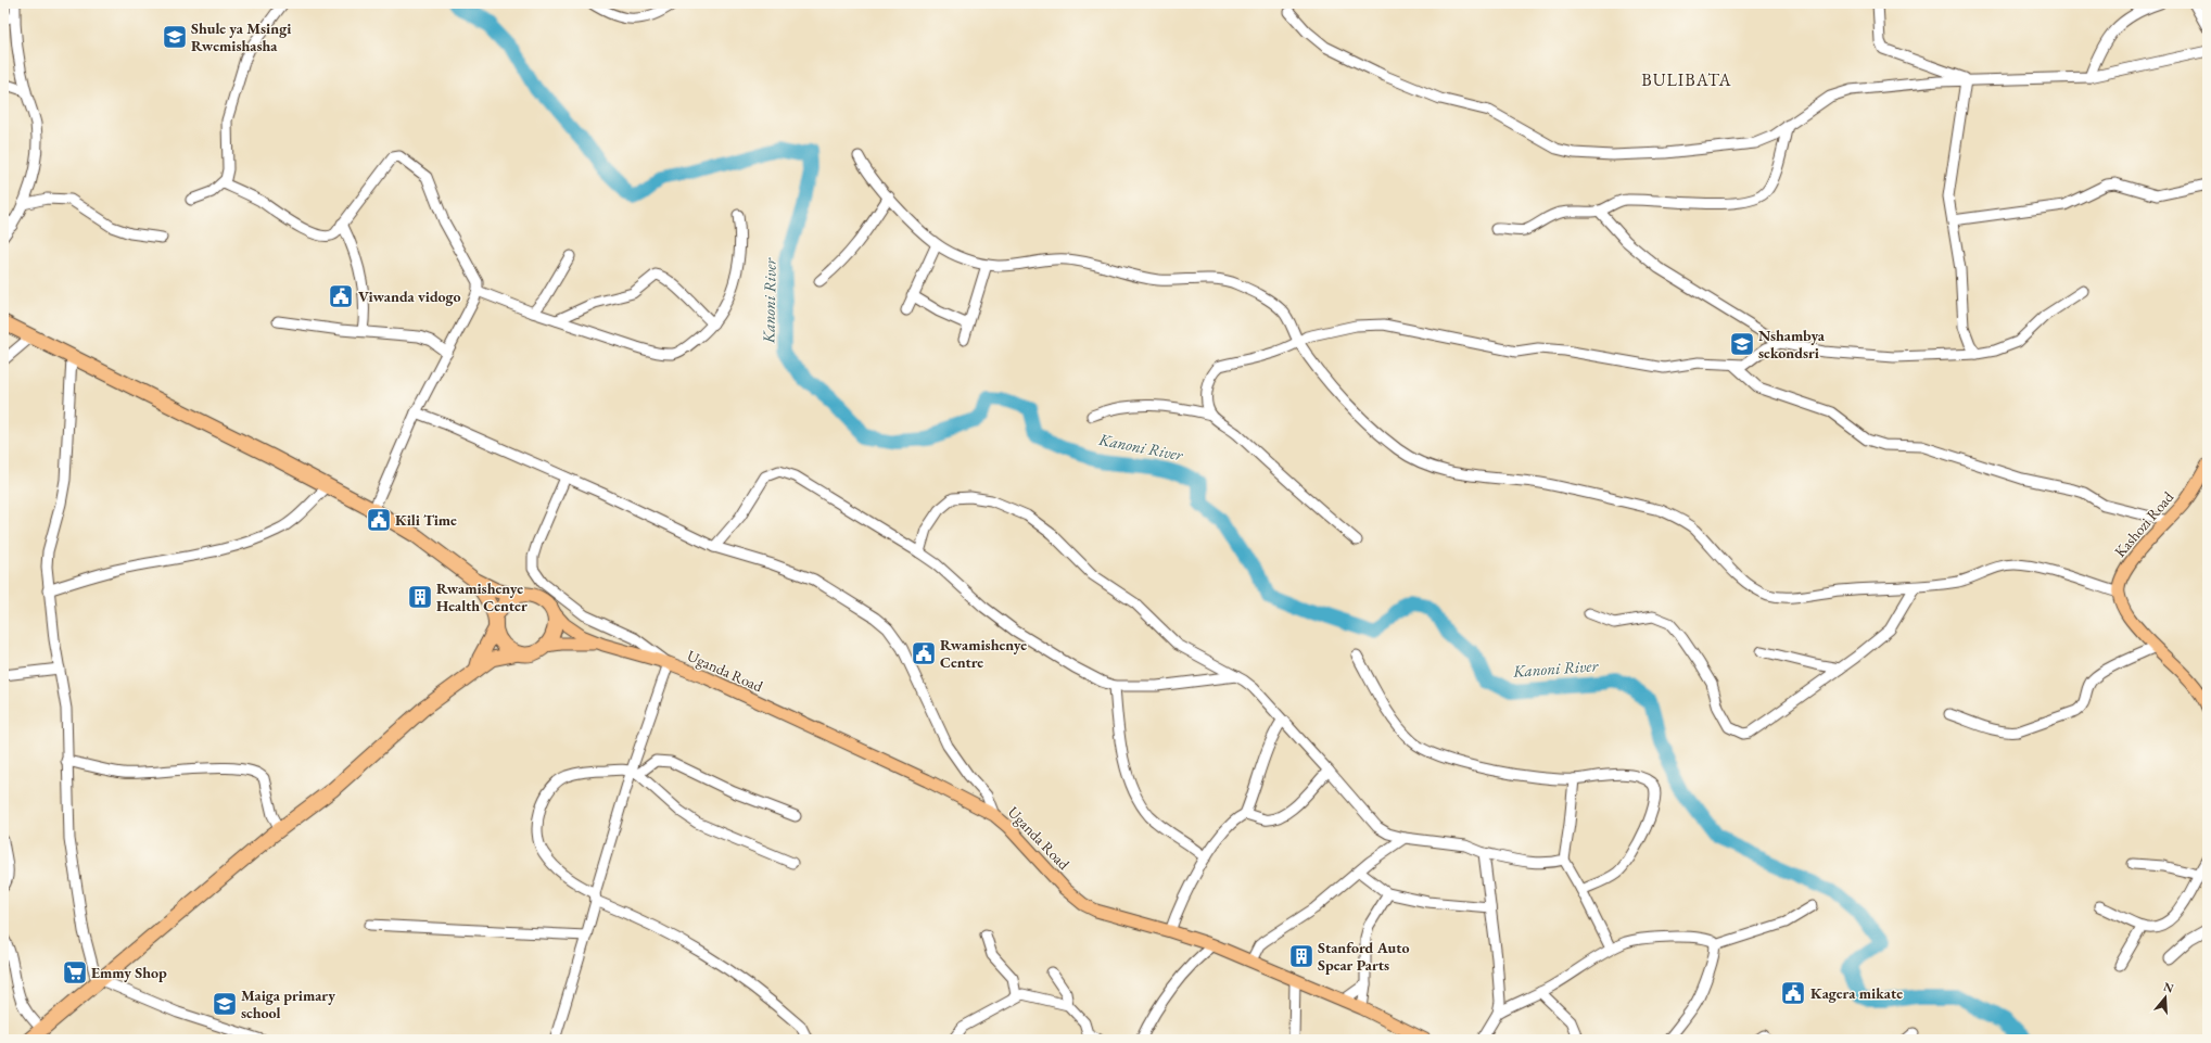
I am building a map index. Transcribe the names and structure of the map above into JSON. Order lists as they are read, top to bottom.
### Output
{
  "streets": {
    "main road": ["Kashozi Road", "Uganda Road"]
  },
  "districts": ["BULIBATA"],
  "water": ["Kanoni River"],
  "places": {
    "school or university": ["Shule ya Msingi Rwemishasha", "Nshambya sekondsri", "Maiga primary school"],
    "public building": [
      "Viwanda vidogo",
      "Kili Time",
      "Rwamishenye Centre",
      "Kagera mikate"
    ],
    "building": ["Rwamishenye Health Center", "Stanford Auto Spear Parts"],
    "supermarket": ["Emmy Shop"]
  },
  "north": "top"
}
